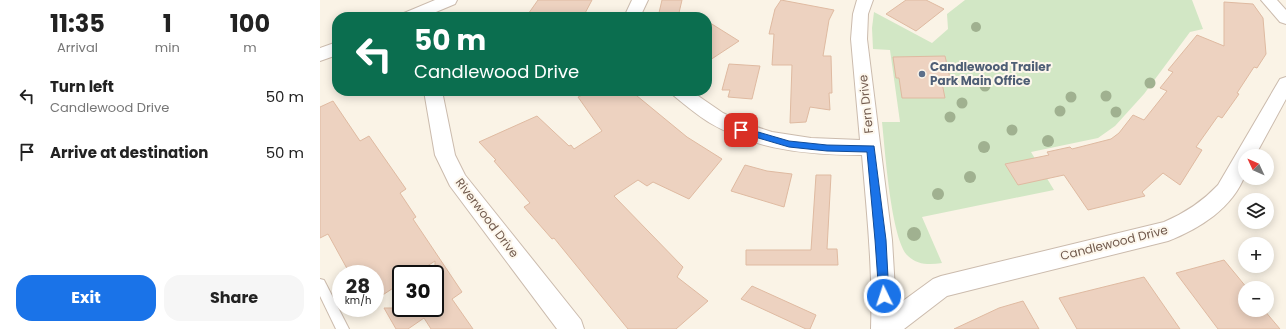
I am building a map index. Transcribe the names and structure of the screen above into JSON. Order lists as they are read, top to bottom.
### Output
{
  "streets": {
    "street": ["Fern Drive", "Riverwood Drive", "Candlewood Drive"]
  },
  "crossings": [
    ["Fern Drive", "Candlewood Drive"]
  ],
  "places": ["Candlewood Trailer Park Main Office"],
  "north": "top left",
  "page": {
    "eta": [
      "11:35",
      "Arrival",
      "1",
      "min",
      "100",
      "m"
    ],
    "turn": ["50 m", "Candlewood Drive"],
    "list": [
      {
        "name": "Turn left",
        "note": "Candlewood Drive",
        "value": "50 m"
      },
      {
        "name": "Arrive at destination",
        "value": "50 m"
      }
    ],
    "map_buttons": ["+", "−"],
    "speed": "28 km/h",
    "limit": "30",
    "buttons": ["Exit", "Share"]
  }
}
